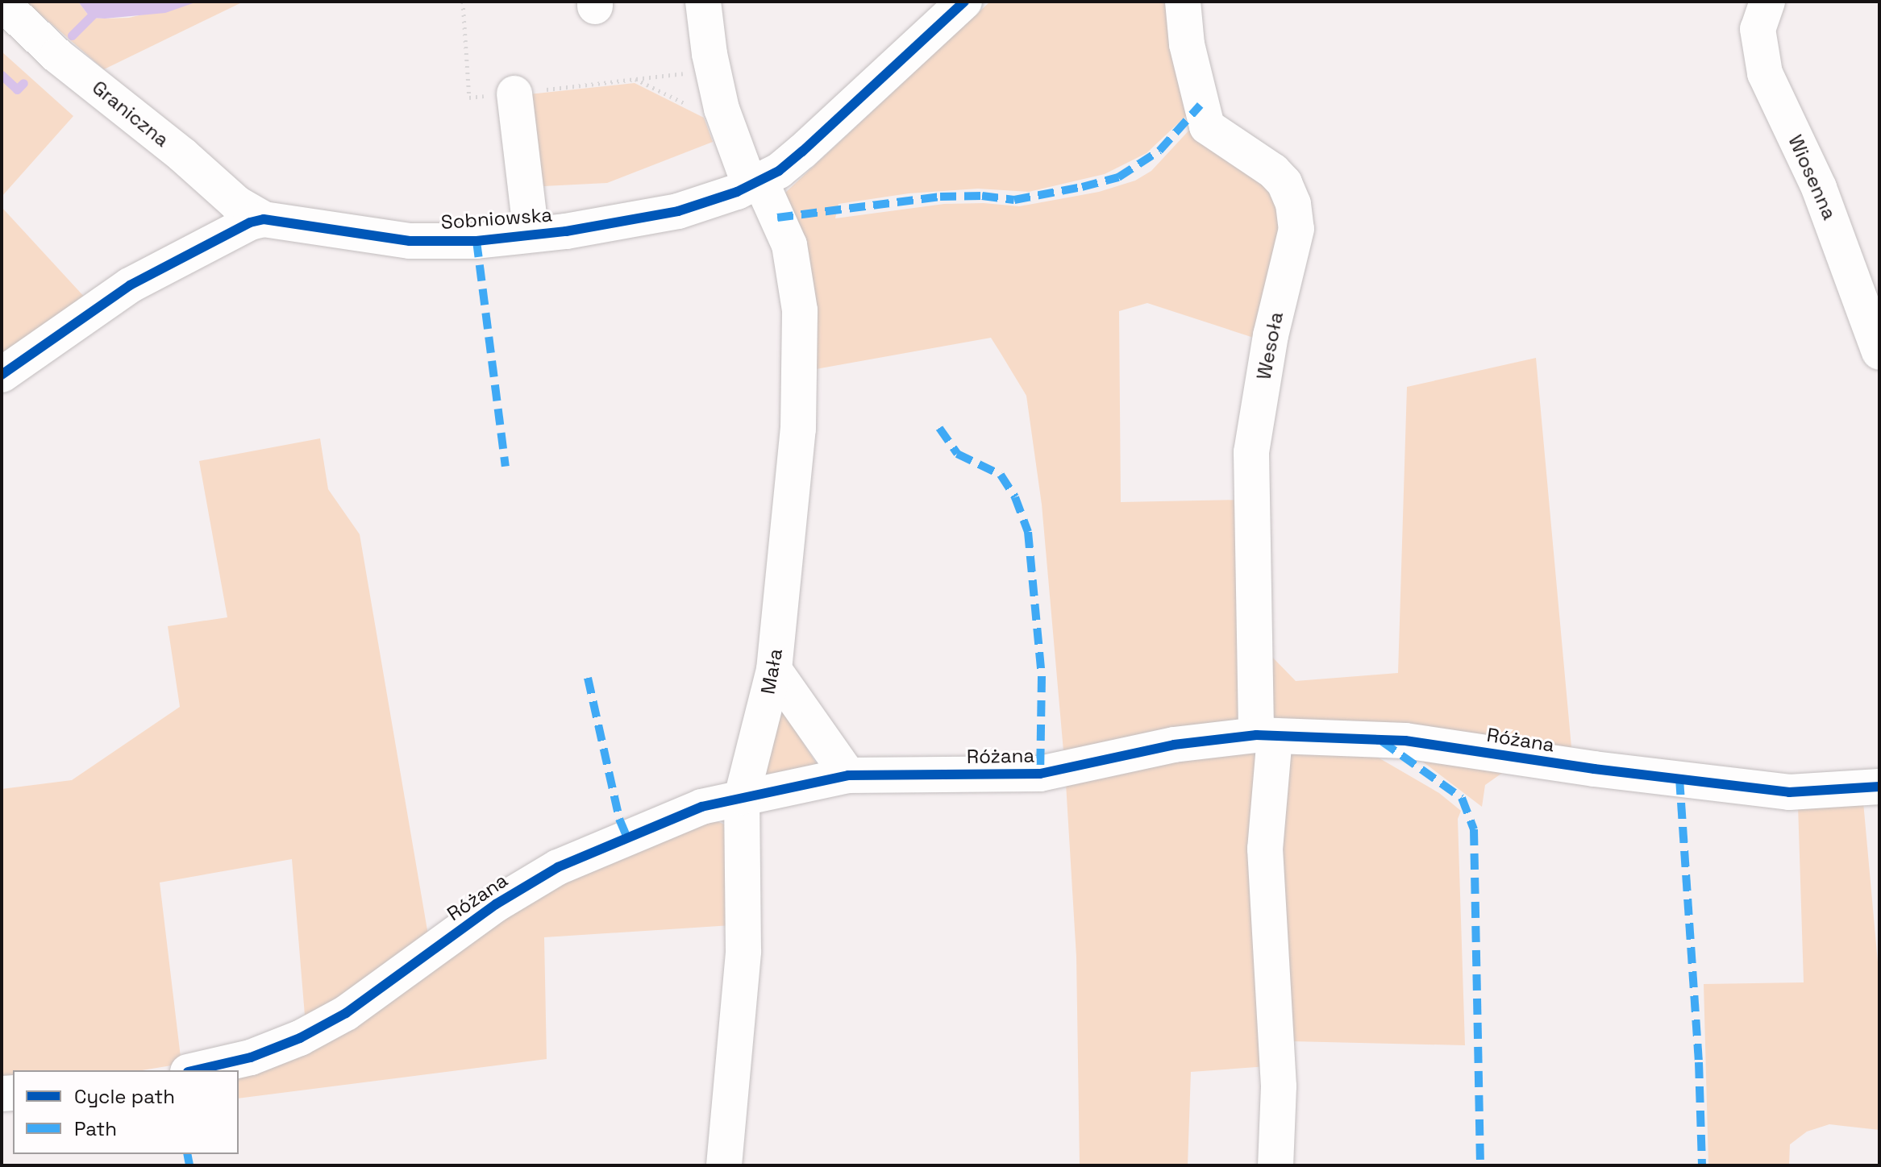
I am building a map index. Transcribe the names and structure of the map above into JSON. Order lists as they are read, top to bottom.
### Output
{
  "streets": {
    "street": [
      "Graniczna",
      "Wiosenna",
      "Sobniowska",
      "Wesoła",
      "Mała",
      "Różana"
    ]
  },
  "crossings": [
    ["Graniczna", "Sobniowska"],
    ["Sobniowska", "Mała"],
    ["Wesoła", "Różana"],
    ["Mała", "Różana"]
  ],
  "legend": ["Cycle path", "Path"]
}
